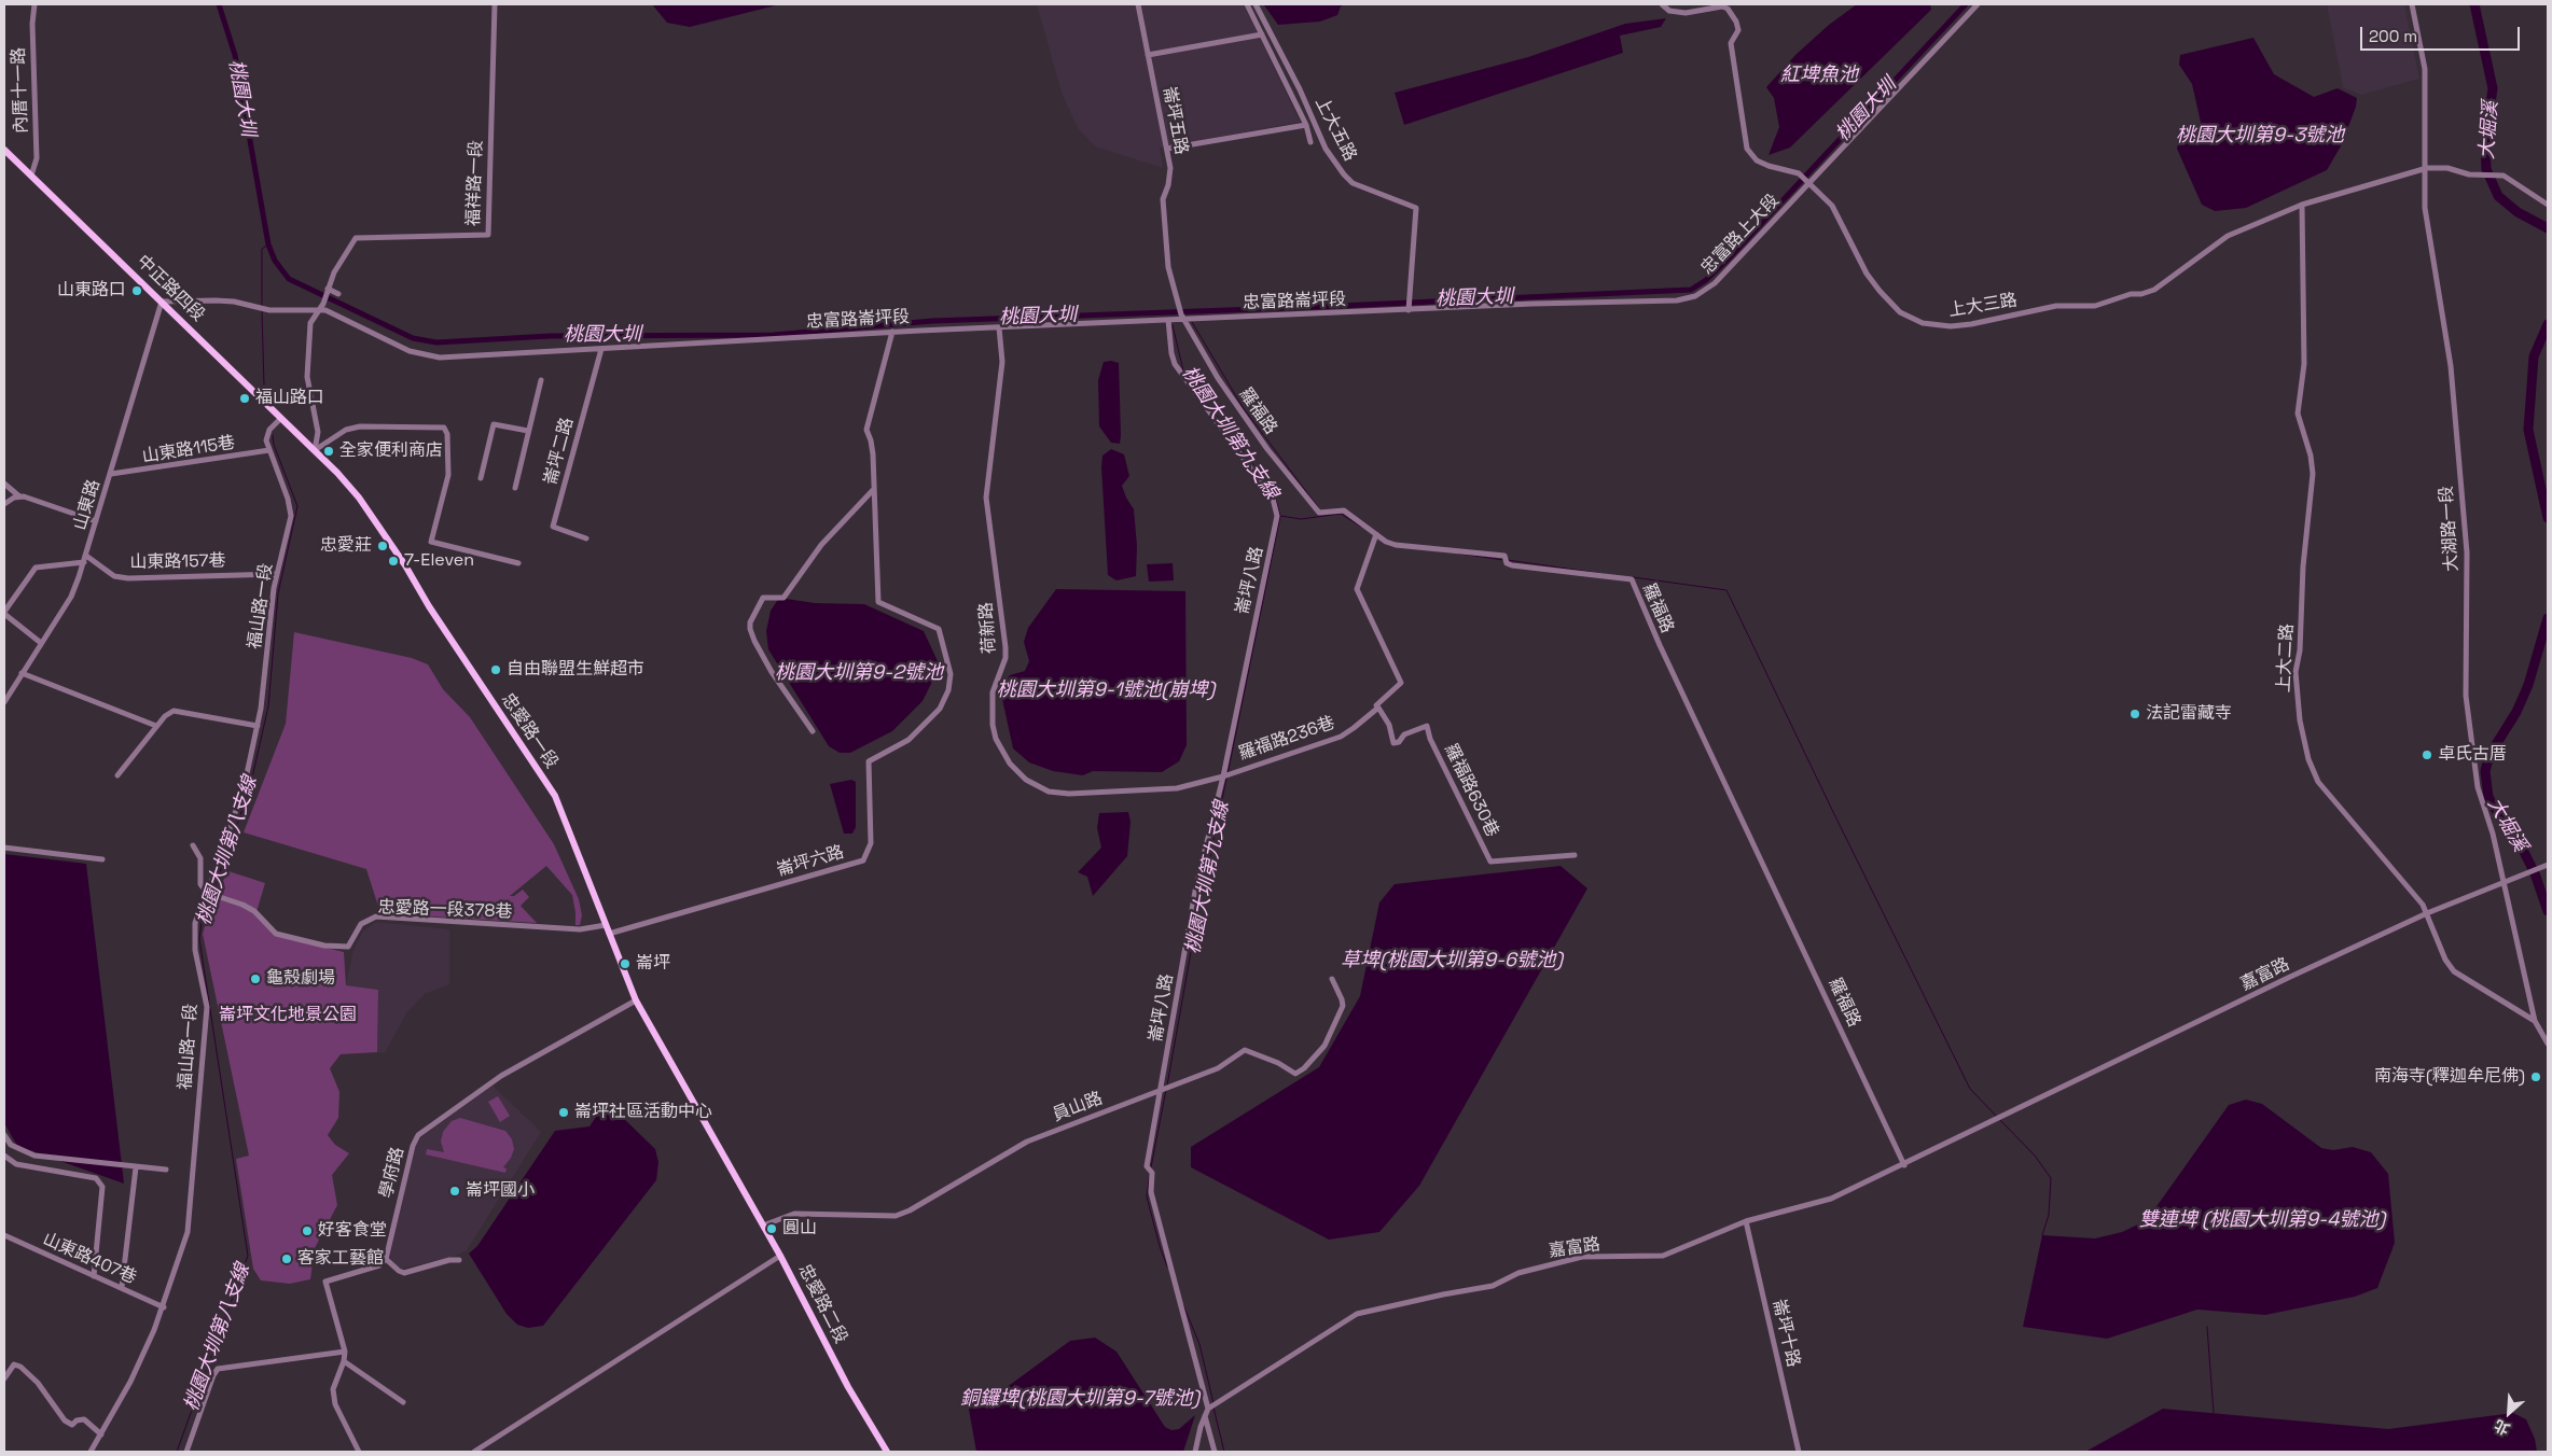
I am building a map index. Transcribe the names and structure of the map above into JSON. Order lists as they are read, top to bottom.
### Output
{
  "streets": {
    "main road": ["中正路四段", "忠愛路一段", "忠愛路二段"],
    "street": [
      "內厝十一路",
      "崙坪五路",
      "上大五路",
      "福祥路一段",
      "忠富路上大段",
      "忠富路崙坪段",
      "上大三路",
      "羅福路",
      "山東路115巷",
      "崙坪二路",
      "山東路",
      "大湖路一段",
      "山東路157巷",
      "崙坪八路",
      "福山路一段",
      "荷新路",
      "上大二路",
      "羅福路236巷",
      "羅福路630巷",
      "崙坪六路",
      "忠愛路一段378巷",
      "嘉富路",
      "員山路",
      "學府路",
      "山東路407巷",
      "崙坪十路"
    ]
  },
  "crossings": [
    ["內厝十一路", "中正路四段"],
    ["崙坪五路", "忠富路崙坪段"],
    ["崙坪五路", "羅福路"],
    ["上大五路", "忠富路上大段"],
    ["上大五路", "忠富路崙坪段"],
    ["忠富路上大段", "忠富路崙坪段"],
    ["忠富路上大段", "上大三路"],
    ["中正路四段", "忠富路崙坪段"],
    ["中正路四段", "山東路"],
    ["中正路四段", "福山路一段"],
    ["中正路四段", "忠愛路一段"],
    ["忠富路崙坪段", "羅福路"],
    ["忠富路崙坪段", "崙坪二路"],
    ["忠富路崙坪段", "山東路"],
    ["忠富路崙坪段", "崙坪八路"],
    ["忠富路崙坪段", "荷新路"],
    ["忠富路崙坪段", "崙坪六路"],
    ["上大三路", "大湖路一段"],
    ["上大三路", "上大二路"],
    ["羅福路", "羅福路236巷"],
    ["羅福路", "嘉富路"],
    ["山東路115巷", "山東路"],
    ["山東路115巷", "福山路一段"],
    ["山東路", "山東路157巷"],
    ["大湖路一段", "上大二路"],
    ["大湖路一段", "嘉富路"],
    ["山東路157巷", "福山路一段"],
    ["崙坪八路", "荷新路"],
    ["崙坪八路", "羅福路236巷"],
    ["崙坪八路", "嘉富路"],
    ["崙坪八路", "員山路"],
    ["福山路一段", "忠愛路一段378巷"],
    ["福山路一段", "山東路407巷"],
    ["荷新路", "羅福路236巷"],
    ["上大二路", "嘉富路"],
    ["忠愛路一段", "崙坪六路"],
    ["忠愛路一段", "忠愛路一段378巷"],
    ["忠愛路一段", "學府路"],
    ["忠愛路一段", "忠愛路二段"],
    ["羅福路236巷", "羅福路630巷"],
    ["嘉富路", "崙坪十路"],
    ["員山路", "忠愛路二段"],
    ["學府路", "忠愛路二段"]
  ],
  "water": [
    "紅埤魚池",
    "桃園大圳",
    "大堀溪",
    "桃園大圳第9-3號池",
    "桃園大圳第九支線",
    "桃園大圳第9-2號池",
    "桃園大圳第9-1號池(崩埤)",
    "桃園大圳第八支線",
    "草埤(桃園大圳第9-6號池)",
    "雙連埤 (桃園大圳第9-4號池)",
    "銅鑼埤(桃園大圳第9-7號池)"
  ],
  "parks": ["崙坪文化地景公園"],
  "places": [
    "山東路口",
    "福山路口",
    "全家便利商店",
    "忠愛莊",
    "7-Eleven",
    "自由聯盟生鮮超市",
    "法記雷藏寺",
    "卓氏古厝",
    "崙坪",
    "龜殼劇場",
    "南海寺(釋迦牟尼佛)",
    "崙坪社區活動中心",
    "崙坪國小",
    "圓山",
    "好客食堂",
    "客家工藝館"
  ],
  "scale_bar": "200 m",
  "north": "bottom left"
}
